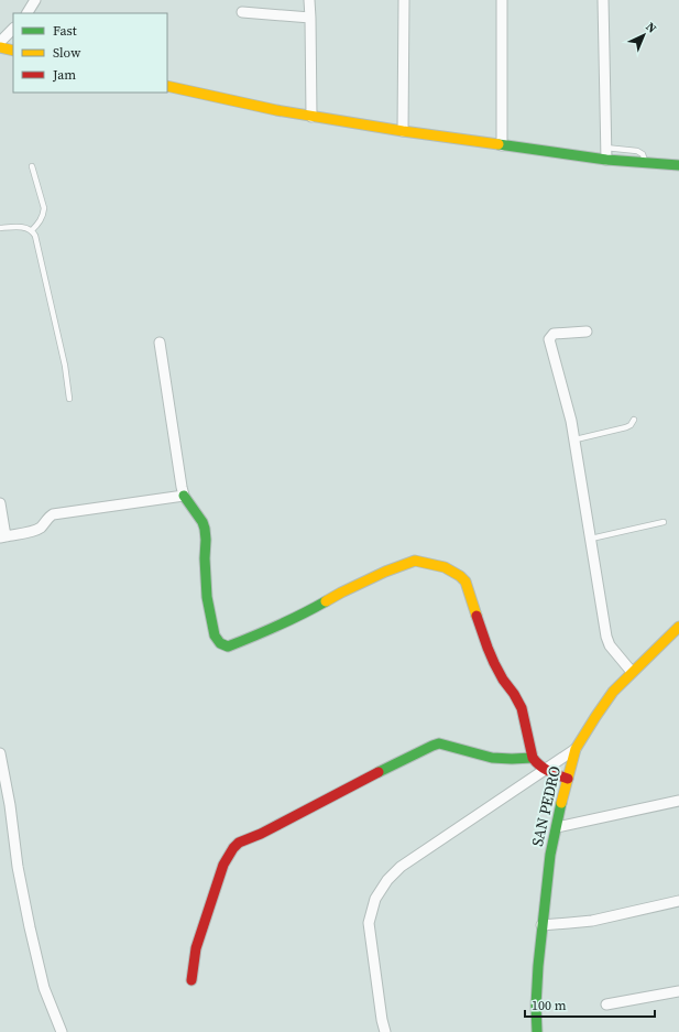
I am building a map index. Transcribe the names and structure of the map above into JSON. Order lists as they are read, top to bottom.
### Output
{
  "streets": {
    "street": ["SAN PEDRO"]
  },
  "legend": ["Fast", "Slow", "Jam"],
  "scale_bar": "100 m",
  "north": "top right"
}
